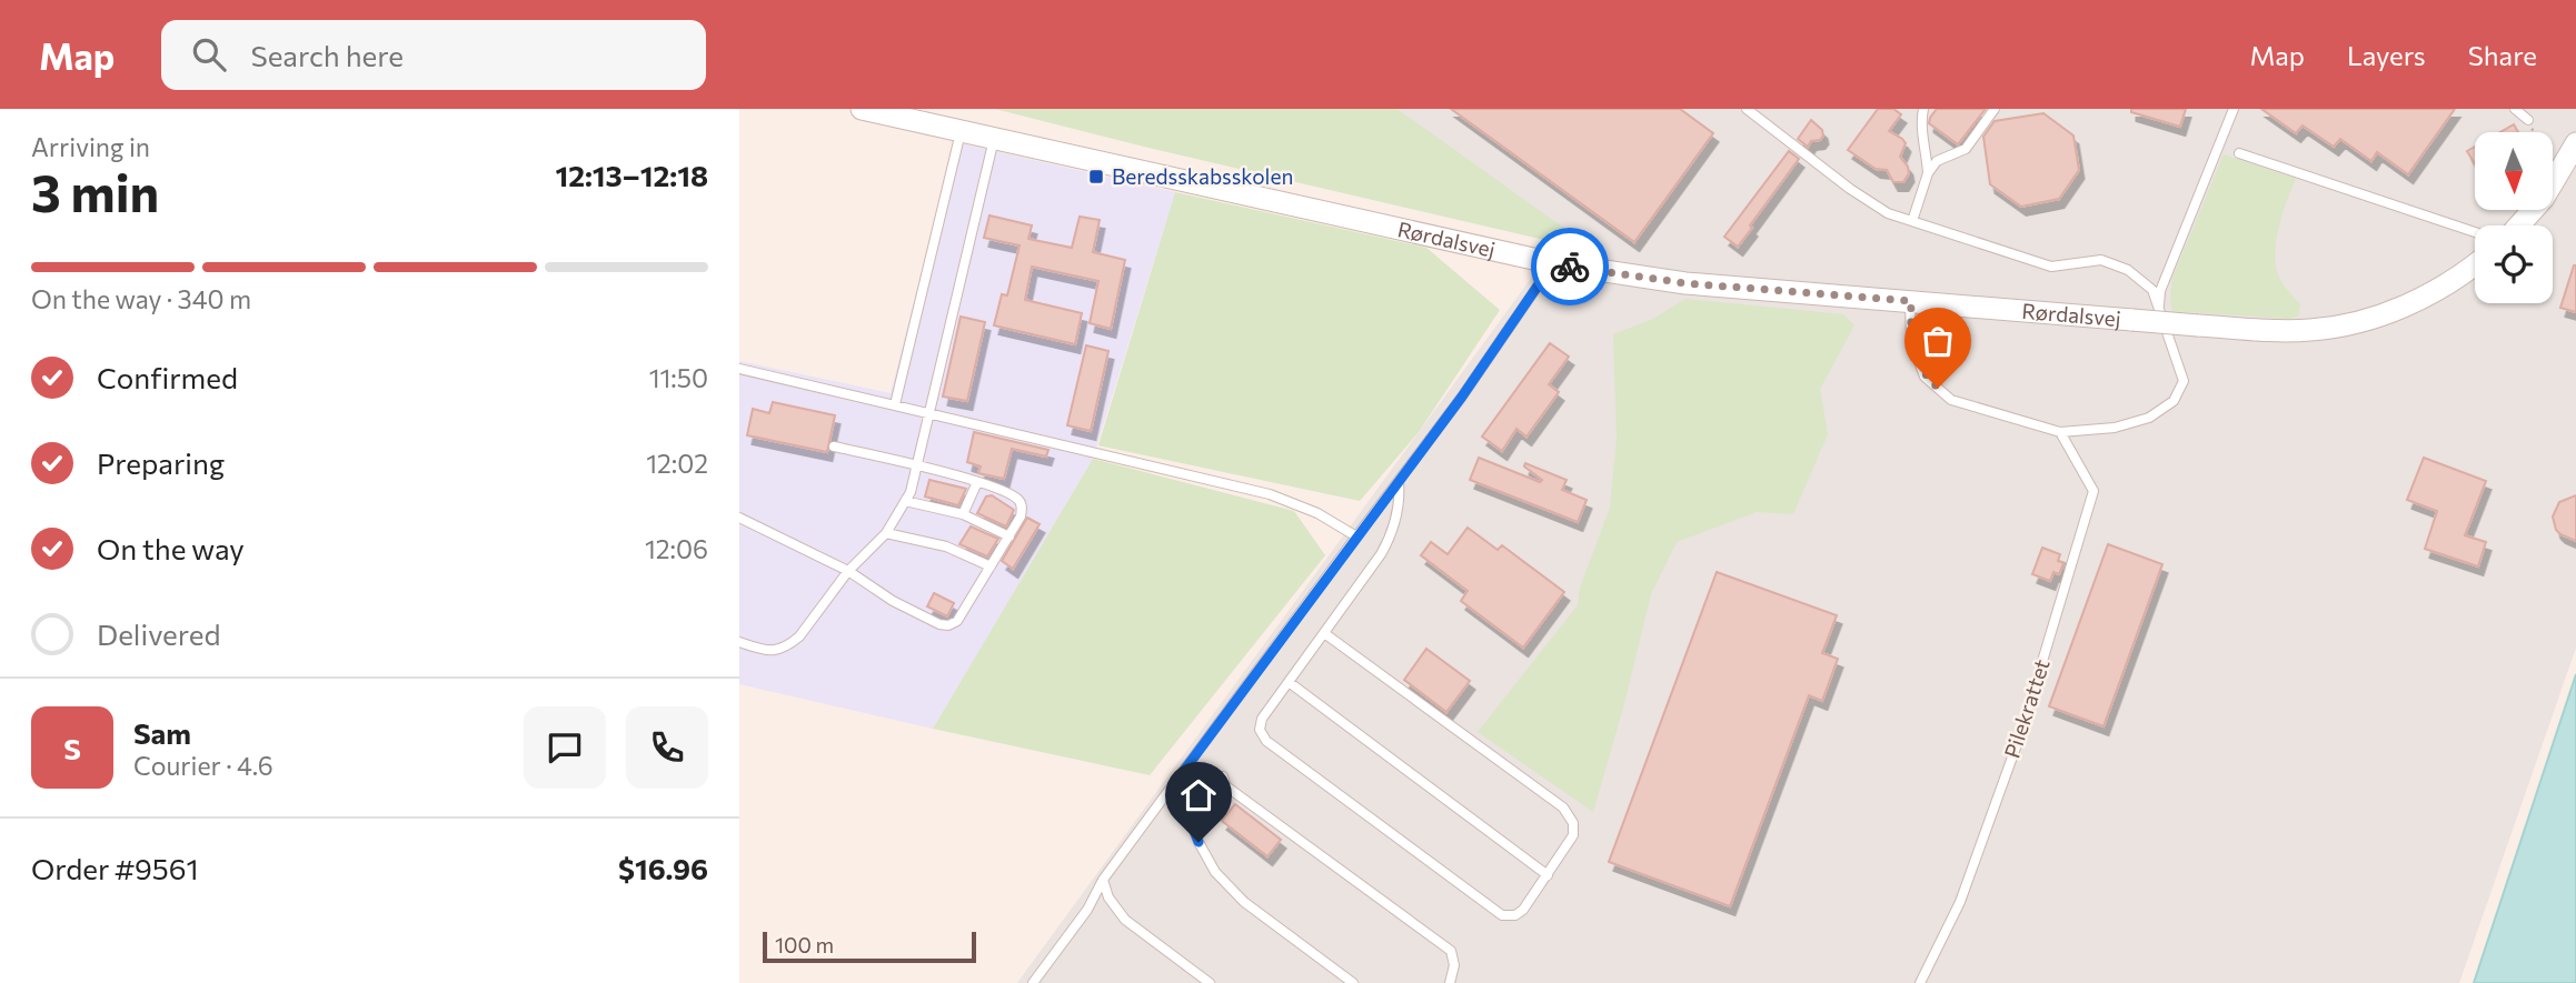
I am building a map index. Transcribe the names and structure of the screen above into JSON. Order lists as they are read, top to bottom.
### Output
{
  "streets": {
    "street": ["Rørdalsvej"],
    "lane": ["Pilekrattet"]
  },
  "places": {
    "transit": ["Beredsskabsskolen"]
  },
  "scale_bar": "100 m",
  "north": "bottom",
  "page": {
    "header": "Map",
    "search": "Search here",
    "nav": ["Map", "Layers", "Share"],
    "heading": ["3 min", "Arriving in", "12:13–12:18"],
    "panel": [
      "Sam",
      "Courier · 4.6",
      "Order #9561",
      "$16.96"
    ],
    "bar": "On the way · 340 m",
    "list": [
      ["Confirmed", "11:50"],
      ["Preparing", "12:02"],
      ["On the way", "12:06"],
      "Delivered"
    ],
    "round": "S",
    "scale": "100 m"
  }
}
